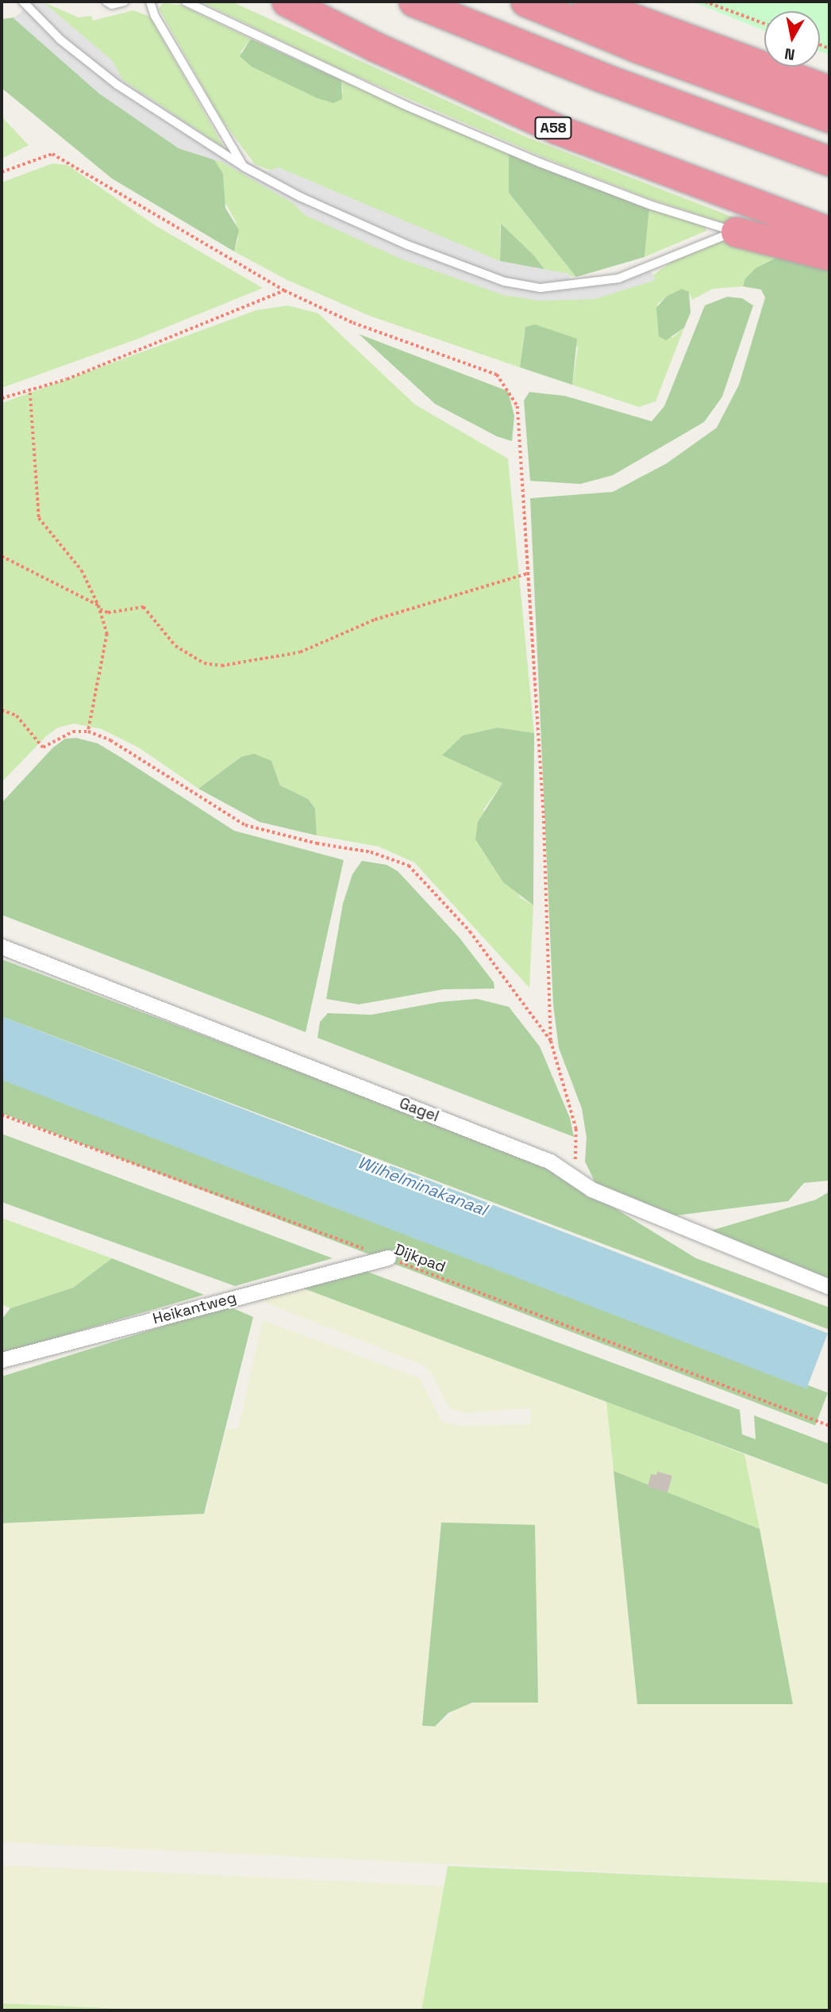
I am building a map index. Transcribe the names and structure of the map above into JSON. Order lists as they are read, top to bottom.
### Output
{
  "streets": {
    "highway": ["A58"],
    "street": ["Gagel", "Heikantweg"],
    "path": ["Dijkpad"]
  },
  "crossings": [
    ["Dijkpad", "Heikantweg"]
  ],
  "water": ["Wilhelminakanaal"],
  "north": "bottom"
}
